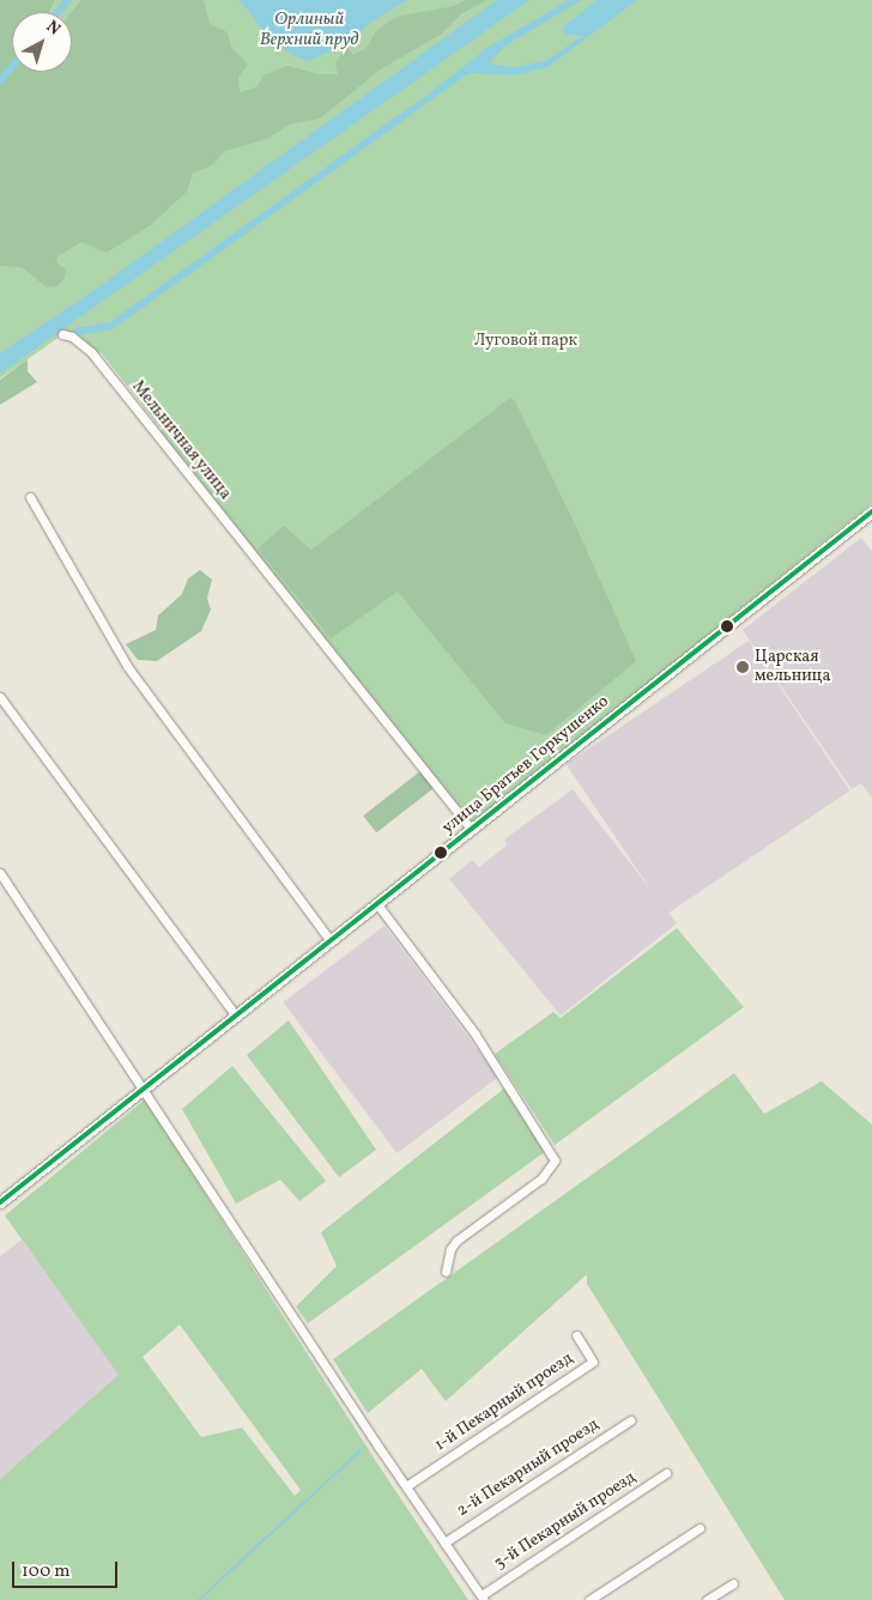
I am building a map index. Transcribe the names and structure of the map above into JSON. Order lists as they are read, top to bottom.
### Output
{
  "streets": {
    "street": [
      "Мельничная улица",
      "улица Братьев Горкушенко",
      "1-й Пекарный проезд",
      "2-й Пекарный проезд",
      "3-й Пекарный проезд"
    ]
  },
  "crossings": [
    ["Мельничная улица", "улица Братьев Горкушенко"]
  ],
  "water": ["Орлиный Верхний пруд"],
  "parks": ["Луговой парк"],
  "places": ["Царская мельница"],
  "scale_bar": "100 m",
  "north": "top right"
}
